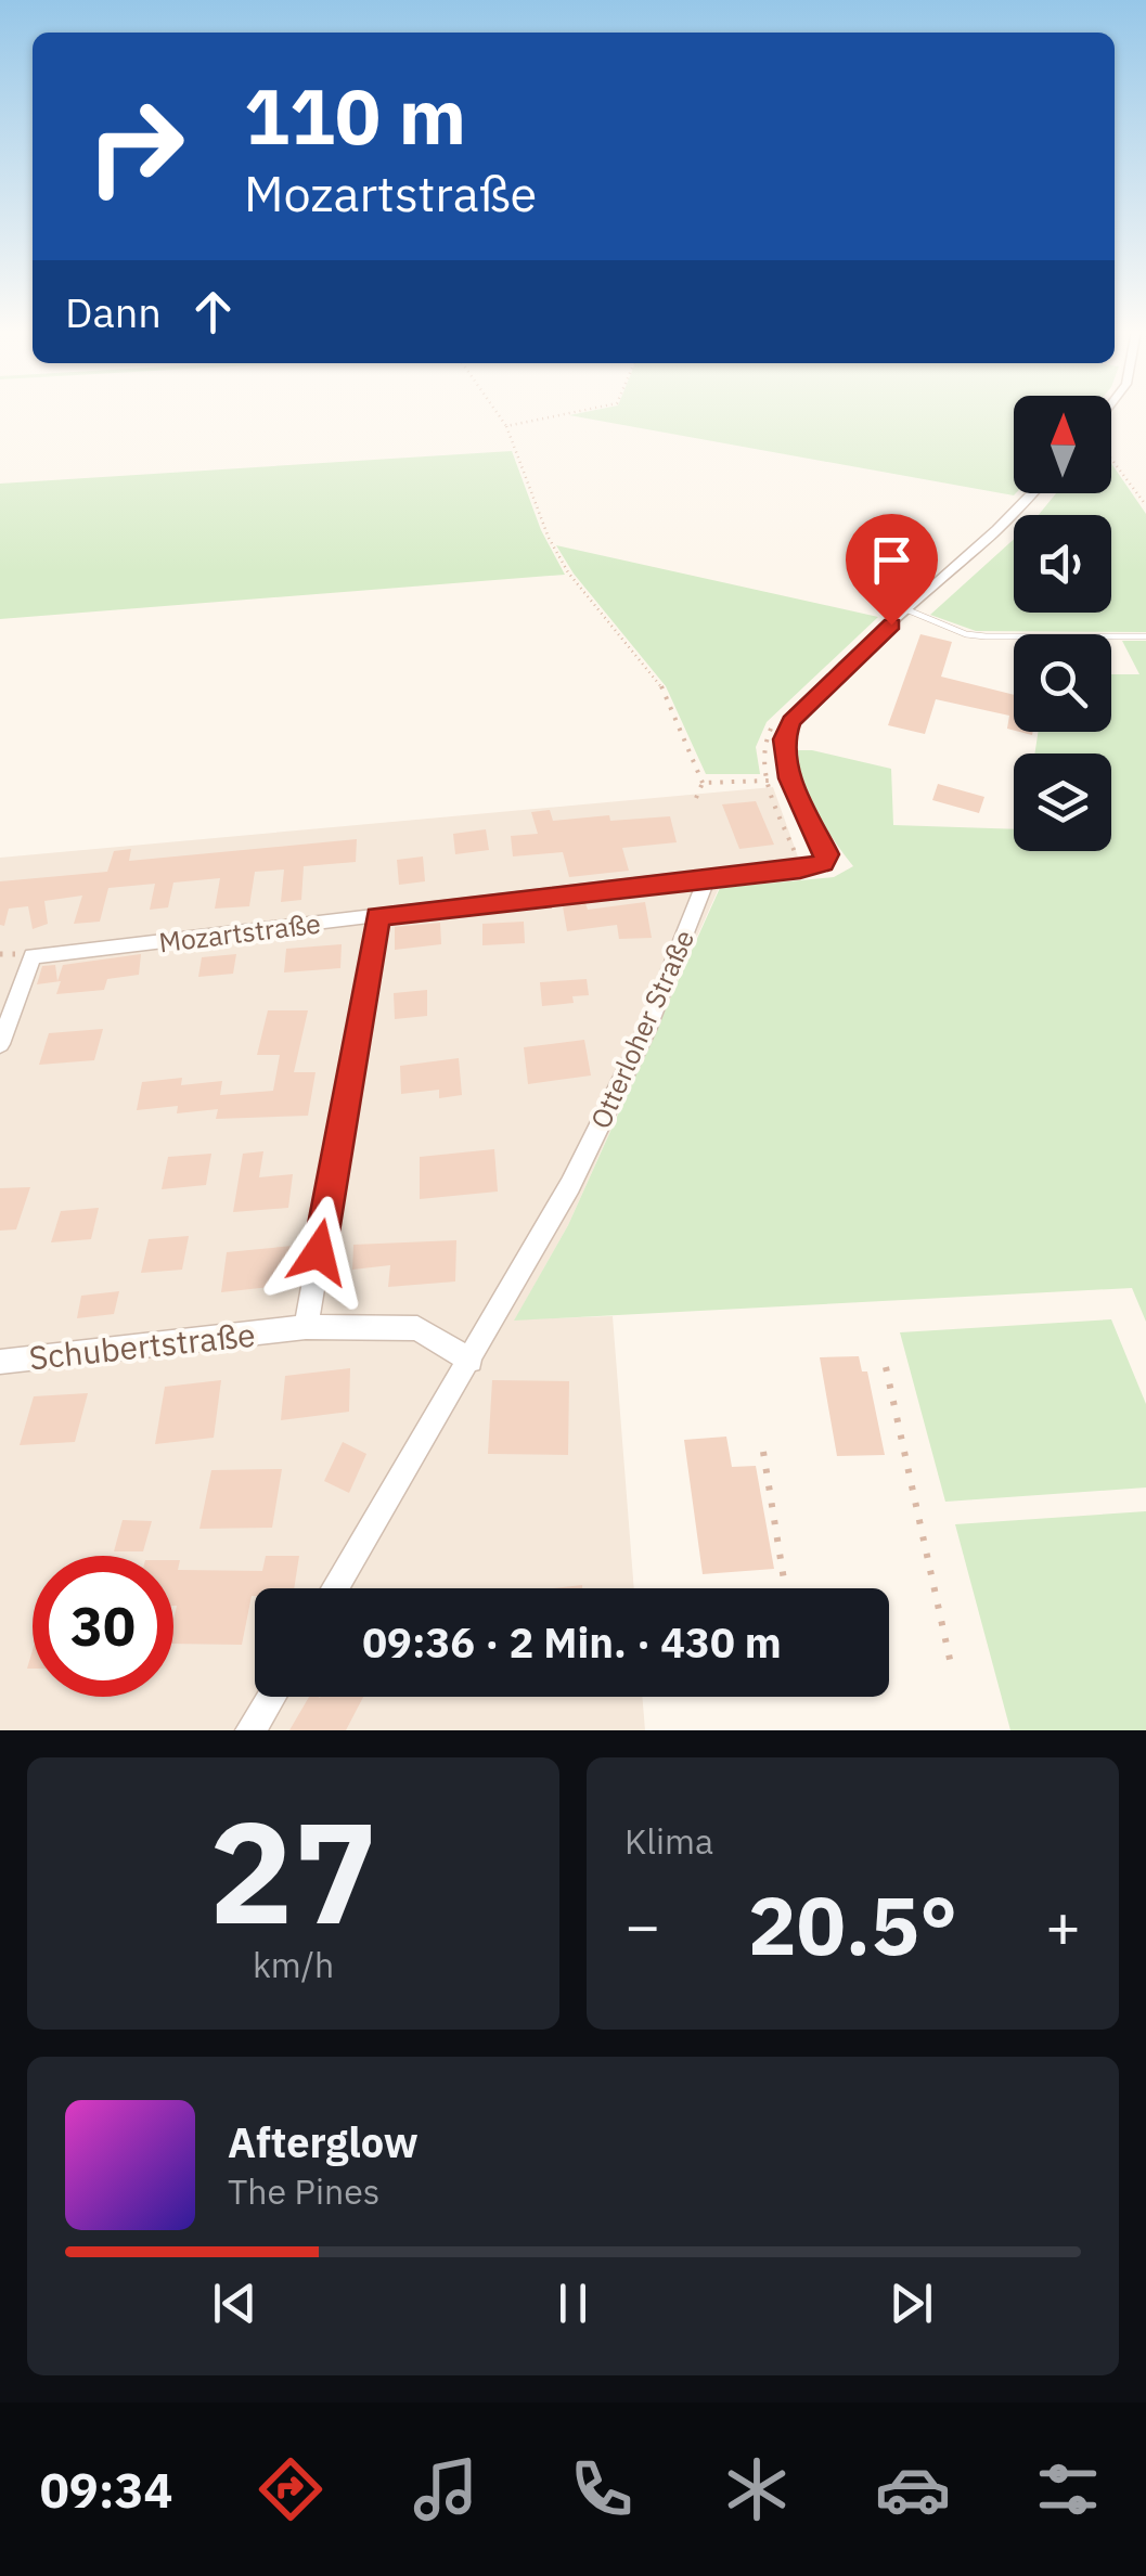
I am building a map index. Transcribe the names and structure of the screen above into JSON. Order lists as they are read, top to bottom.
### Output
{
  "streets": {
    "street": ["Mozartstraße", "Otterloher Straße", "Schubertstraße"]
  },
  "crossings": [
    ["Mozartstraße", "Otterloher Straße"],
    ["Otterloher Straße", "Schubertstraße"]
  ],
  "north": "top",
  "page": {
    "turn": ["110 m", "Mozartstraße"],
    "then": "Dann",
    "limit": "30",
    "trip": "09:36 · 2 Min. · 430 m",
    "tile": [
      ["27", "km/h"],
      "Klima"
    ],
    "heat": ["−", "20.5°", "+"],
    "song": ["Afterglow", "The Pines"],
    "tabs": "09:34"
  }
}
